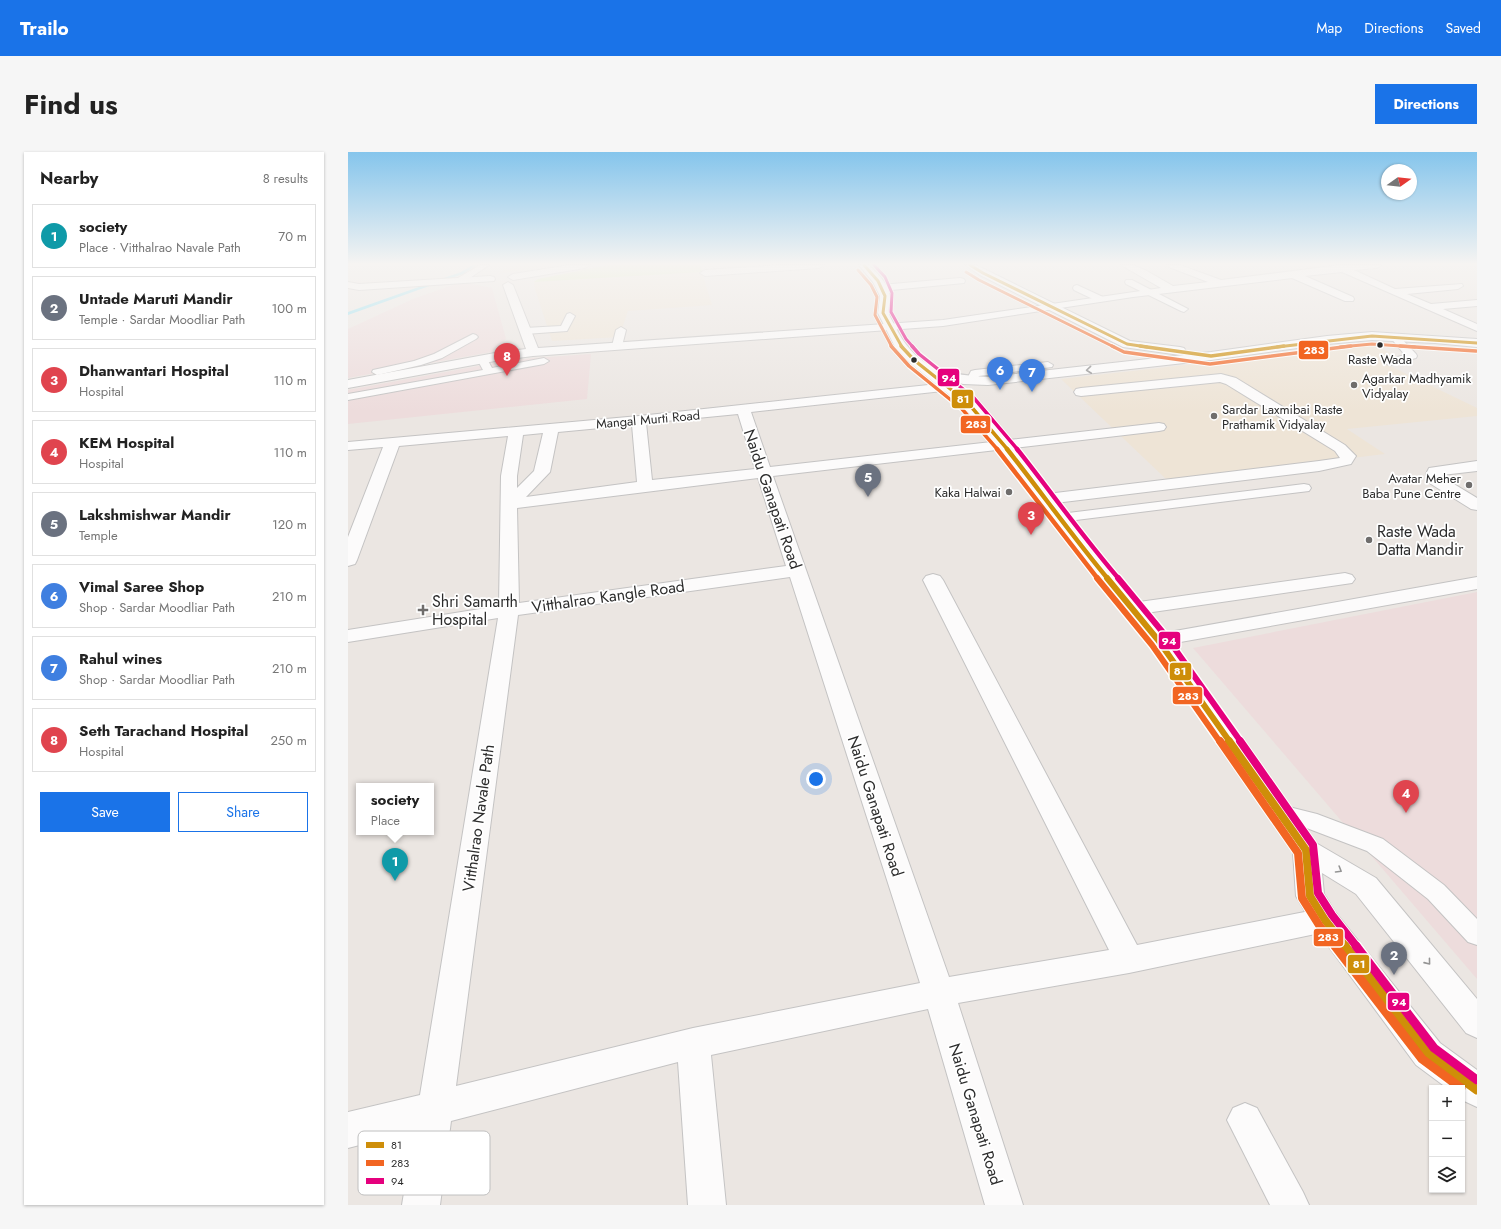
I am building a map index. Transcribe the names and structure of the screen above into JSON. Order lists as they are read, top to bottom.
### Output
{
  "streets": {
    "street": [
      "Mangal Murti Road",
      "Naidu Ganapati Road",
      "Vitthalrao Kangle Road",
      "Vitthalrao Navale Path"
    ]
  },
  "crossings": [
    ["Mangal Murti Road", "Naidu Ganapati Road"],
    ["Mangal Murti Road", "Vitthalrao Navale Path"],
    ["Naidu Ganapati Road", "Vitthalrao Kangle Road"],
    ["Vitthalrao Kangle Road", "Vitthalrao Navale Path"]
  ],
  "places": {
    "other": [
      "Raste Wada",
      "Agarkar Madhyamik Vidyalay",
      "Sardar Laxmibai Raste Prathamik Vidyalay",
      "Avatar Meher Baba Pune Centre",
      "Kaka Halwai",
      "Raste Wada Datta Mandir"
    ],
    "health": ["Shri Samarth Hospital"]
  },
  "lines": ["transit line 81", "transit line 283", "transit line 94"],
  "legend": ["81", "283", "94"],
  "north": "right",
  "page": {
    "header": "Trailo",
    "nav": ["Map", "Directions", "Saved"],
    "title": "Find us",
    "buttons": [
      "Directions",
      ["Save", "Share"]
    ],
    "heading": ["Nearby", "8 results"],
    "list": [
      {
        "mark": "1",
        "name": "society",
        "note": "Place · Vitthalrao Navale Path",
        "value": "70 m"
      },
      {
        "mark": "2",
        "name": "Untade Maruti Mandir",
        "note": "Temple · Sardar Moodliar Path",
        "value": "100 m"
      },
      {
        "mark": "3",
        "name": "Dhanwantari Hospital",
        "note": "Hospital",
        "value": "110 m"
      },
      {
        "mark": "4",
        "name": "KEM Hospital",
        "note": "Hospital",
        "value": "110 m"
      },
      {
        "mark": "5",
        "name": "Lakshmishwar Mandir",
        "note": "Temple",
        "value": "120 m"
      },
      {
        "mark": "6",
        "name": "Vimal Saree Shop",
        "note": "Shop · Sardar Moodliar Path",
        "value": "210 m"
      },
      {
        "mark": "7",
        "name": "Rahul wines",
        "note": "Shop · Sardar Moodliar Path",
        "value": "210 m"
      },
      {
        "mark": "8",
        "name": "Seth Tarachand Hospital",
        "note": "Hospital",
        "value": "250 m"
      }
    ],
    "pins": [
      "8",
      "6",
      "7",
      "5",
      "3",
      "4",
      "1",
      "2"
    ],
    "popup": ["society", "Place"],
    "map_buttons": ["+", "−"]
  }
}
